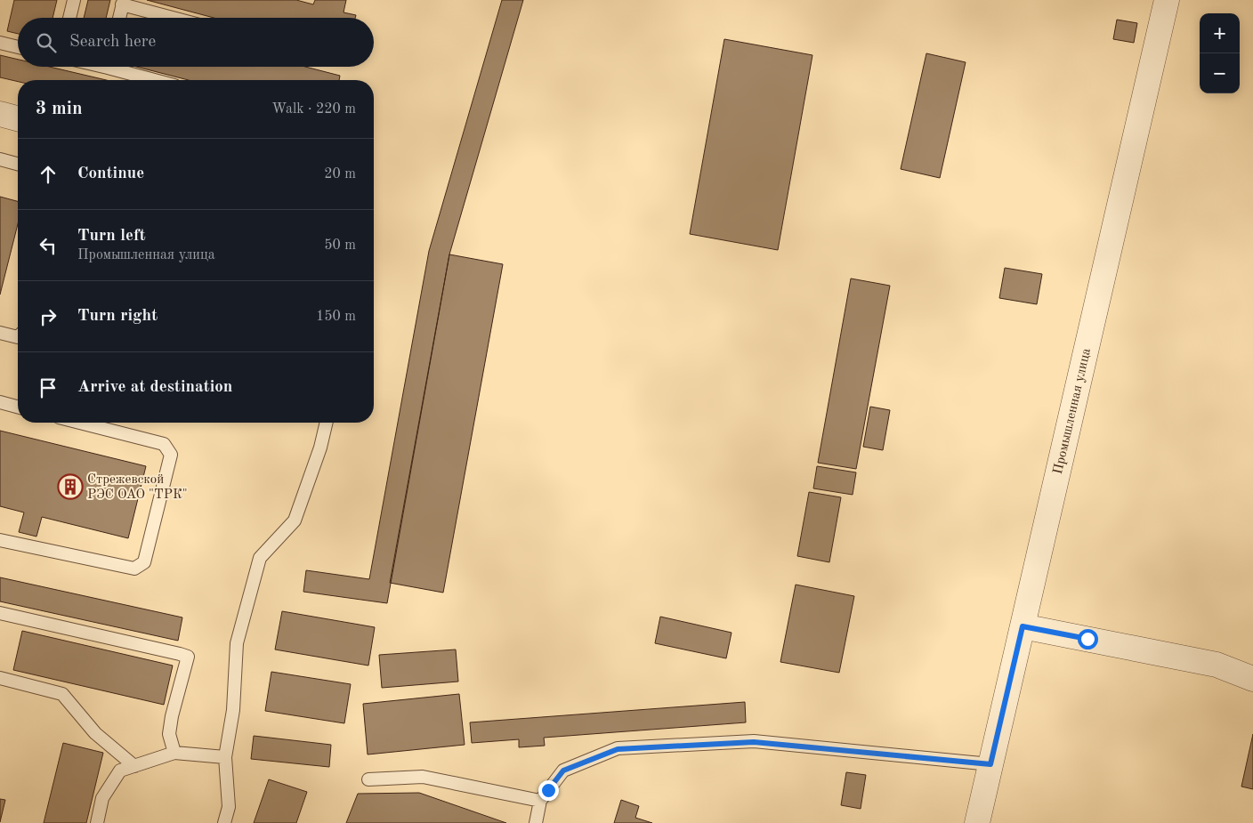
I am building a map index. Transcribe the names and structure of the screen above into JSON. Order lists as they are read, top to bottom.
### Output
{
  "streets": {
    "street": ["Промышленная улица"]
  },
  "places": {
    "building": ["Стрежевской РЭС ОАО \"ТРК\""]
  },
  "page": {
    "map_buttons": ["+", "−"],
    "search": "Search here",
    "heading": ["3 min", "Walk · 220 m"],
    "list": [
      ["Continue", "20 m"],
      ["Turn left", "Промышленная улица", "50 m"],
      ["Turn right", "150 m"],
      "Arrive at destination"
    ]
  }
}
